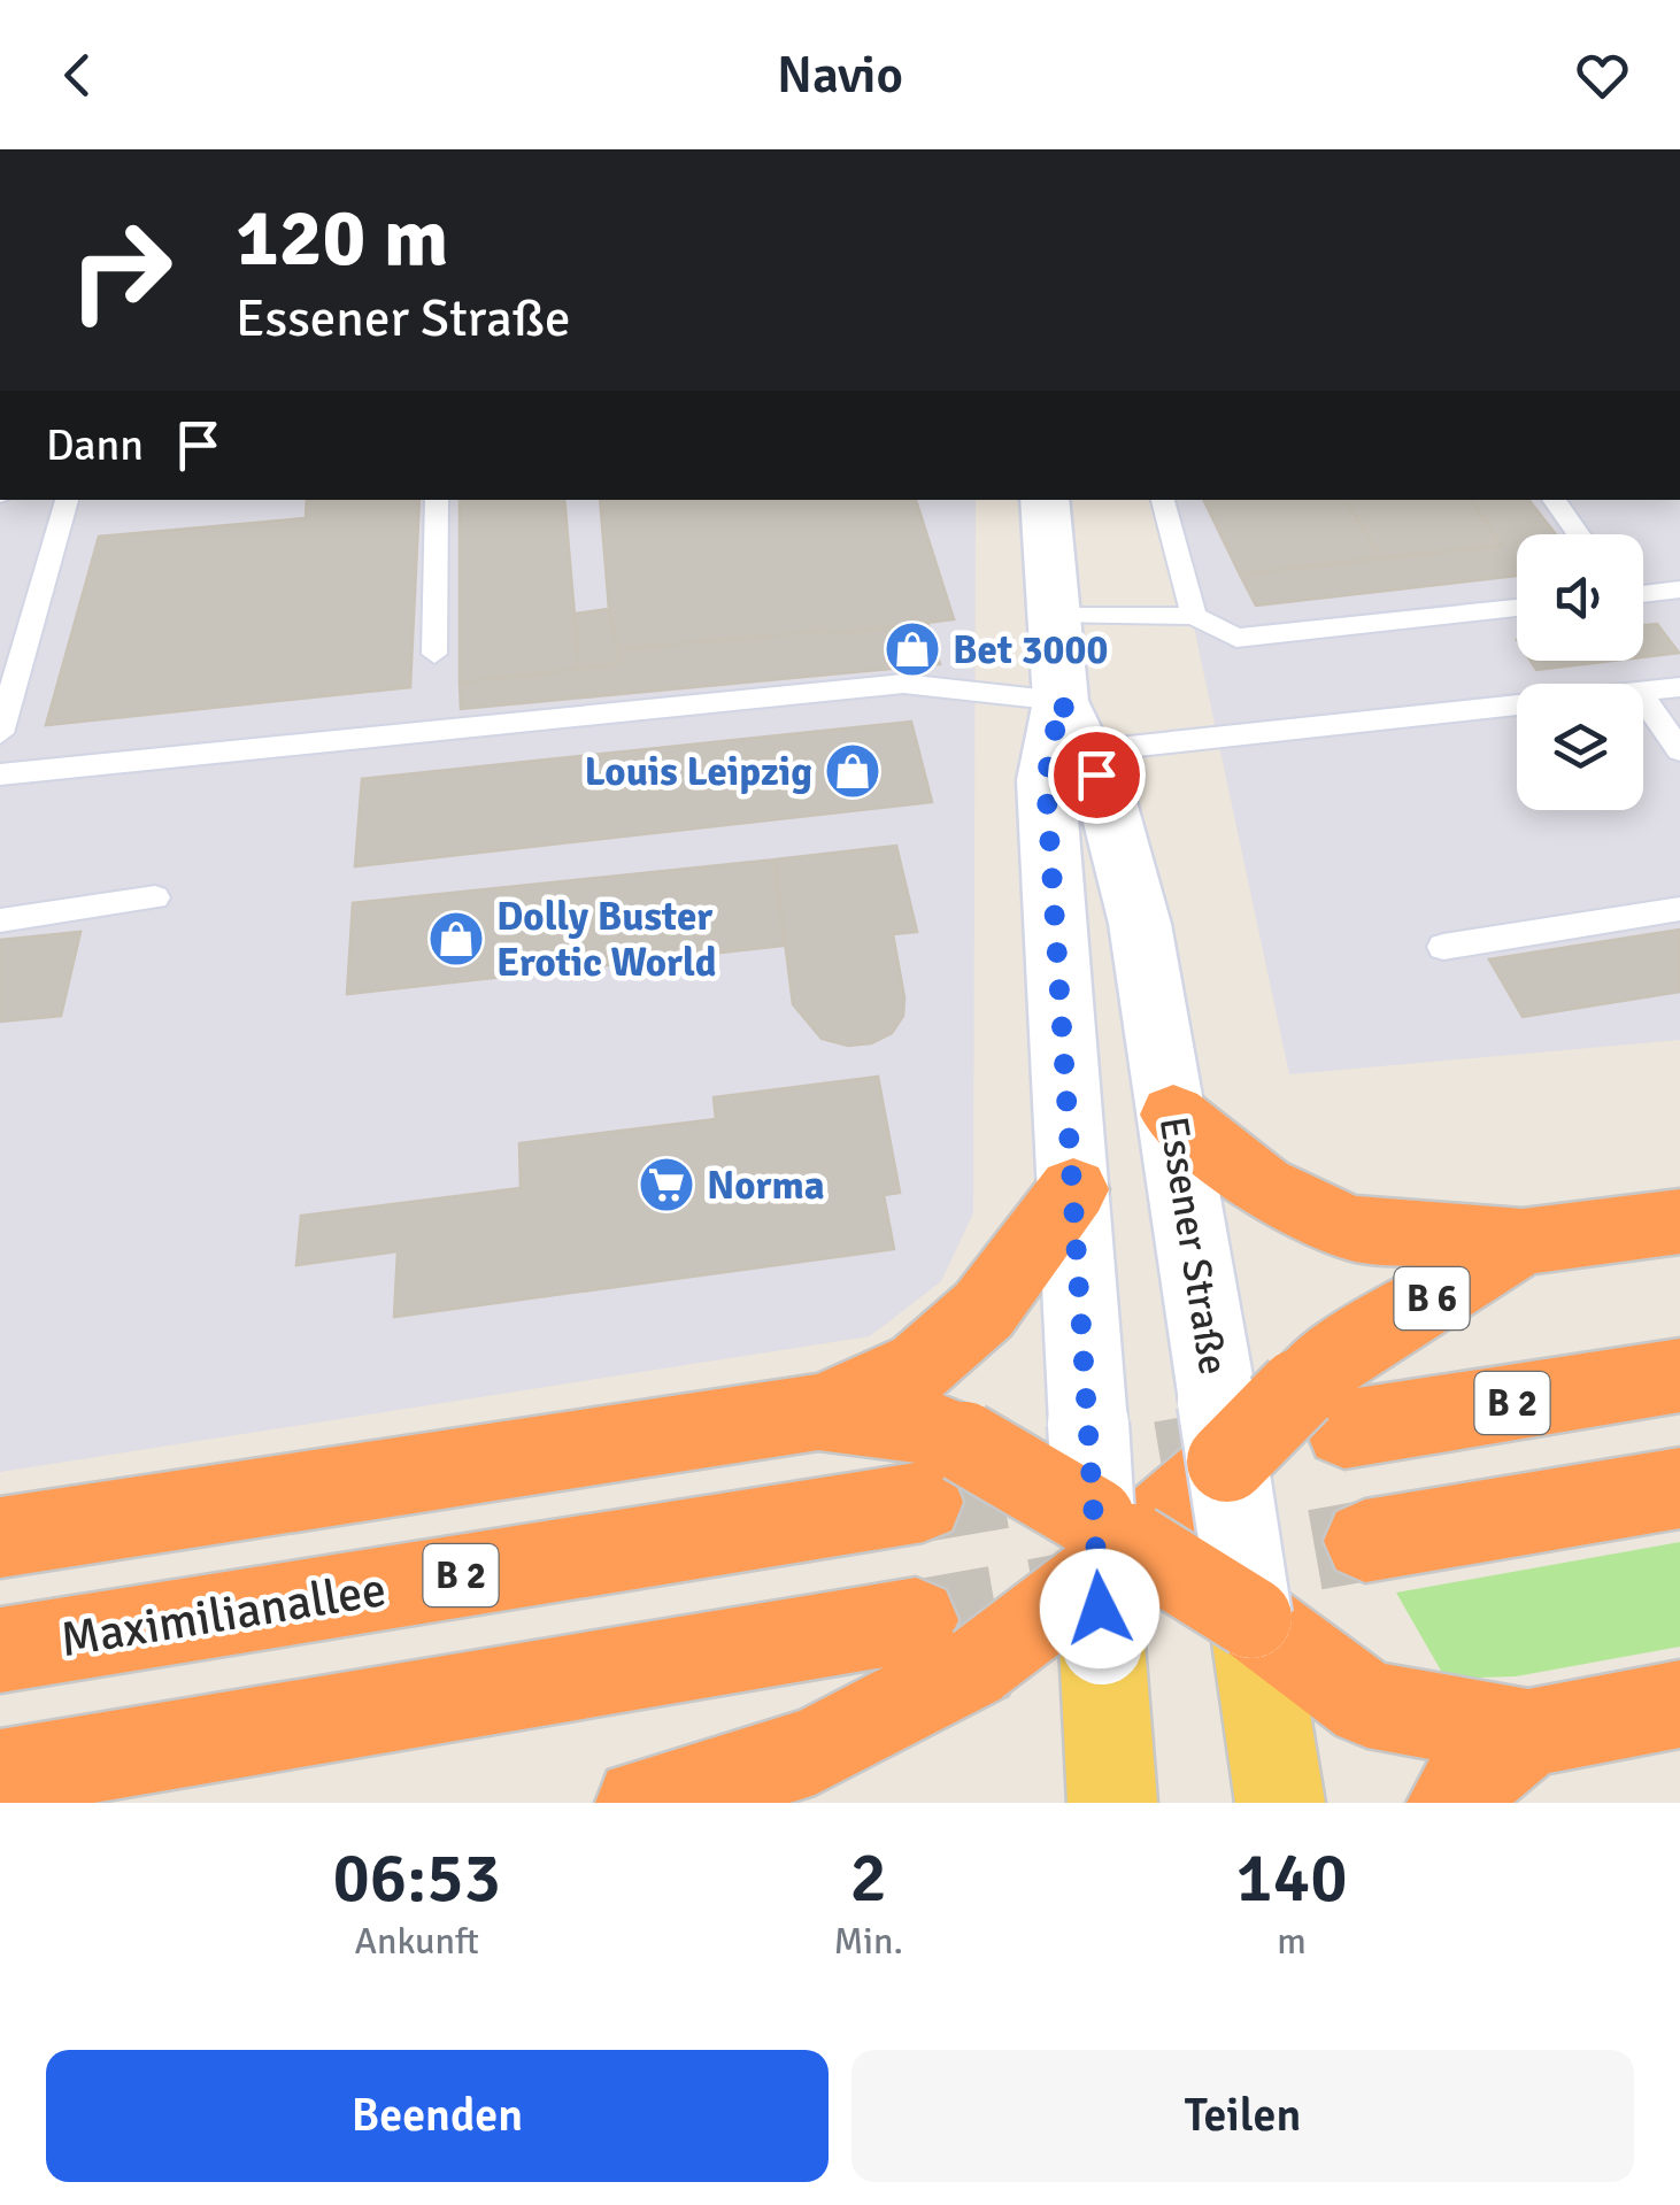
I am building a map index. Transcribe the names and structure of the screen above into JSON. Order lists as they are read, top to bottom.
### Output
{
  "streets": {
    "highway": ["B 6", "B 2", "Maximilianallee"],
    "main road": ["Essener Straße"]
  },
  "crossings": [
    ["Essener Straße", "B 6"],
    ["B 6", "B 2"]
  ],
  "places": {
    "shop": ["Bet 3000", "Louis Leipzig", "Dolly Buster Erotic World"],
    "supermarket": ["Norma"]
  },
  "page": {
    "header": "Navio",
    "turn": ["120 m", "Essener Straße"],
    "then": "Dann",
    "eta": [
      "06:53",
      "Ankunft",
      "2",
      "Min.",
      "140",
      "m"
    ],
    "buttons": ["Beenden", "Teilen"]
  }
}
